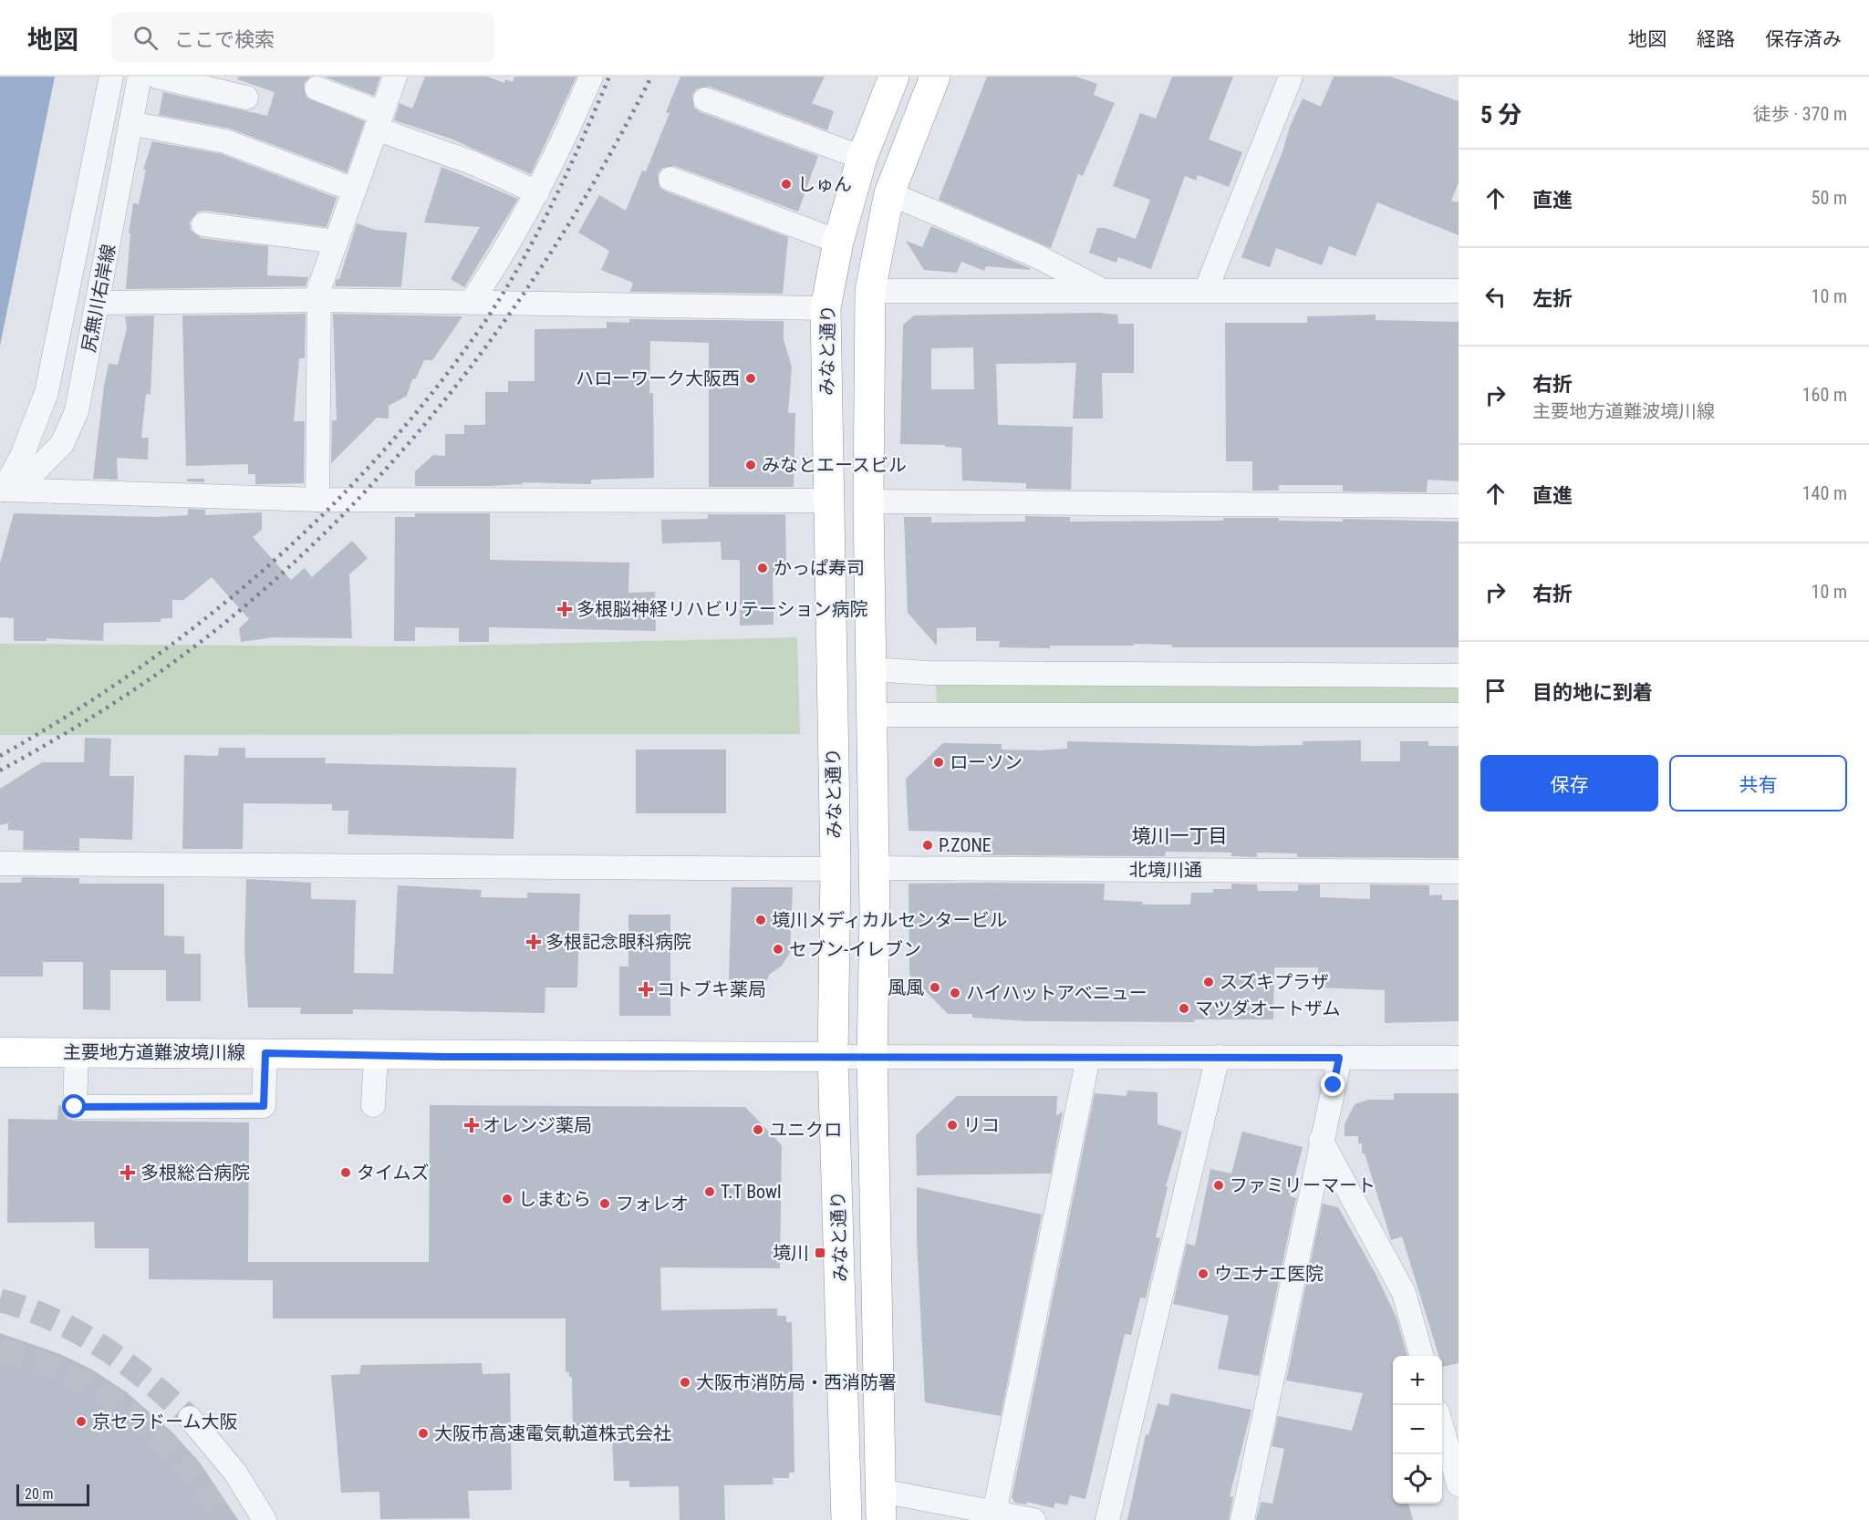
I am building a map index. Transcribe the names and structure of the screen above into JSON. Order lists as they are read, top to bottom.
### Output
{
  "streets": {
    "highway": ["みなと通り"],
    "main road": ["主要地方道難波境川線"],
    "street": ["尻無川右岸線", "北境川通"]
  },
  "crossings": [
    ["みなと通り", "北境川通"],
    ["みなと通り", "主要地方道難波境川線"]
  ],
  "districts": ["境川一丁目"],
  "places": {
    "other": [
      "しゅん",
      "ハローワーク大阪西",
      "みなとエースビル",
      "かっぱ寿司",
      "ローソン",
      "P.ZONE",
      "境川メディカルセンタービル",
      "セブン-イレブン",
      "スズキプラザ",
      "風風",
      "ハイハットアベニュー",
      "マツダオートザム",
      "リコ",
      "ユニクロ",
      "タイムズ",
      "ファミリーマート",
      "T.T Bowl",
      "しまむら",
      "フォレオ",
      "ウエナエ医院",
      "大阪市消防局・西消防署",
      "京セラドーム大阪",
      "大阪市高速電気軌道株式会社"
    ],
    "health": [
      "多根脳神経リハビリテーション病院",
      "多根記念眼科病院",
      "コトブキ薬局",
      "オレンジ薬局",
      "多根総合病院"
    ],
    "transit": ["境川"]
  },
  "scale_bar": "20 m",
  "page": {
    "header": "地図",
    "search": "ここで検索",
    "nav": ["地図", "経路", "保存済み"],
    "heading": ["5 分", "徒歩 · 370 m"],
    "list": [
      ["直進", "50 m"],
      ["左折", "10 m"],
      ["右折", "主要地方道難波境川線", "160 m"],
      ["直進", "140 m"],
      ["右折", "10 m"],
      "目的地に到着"
    ],
    "buttons": ["保存", "共有"],
    "map_buttons": ["+", "−"],
    "scale": "20 m"
  }
}
